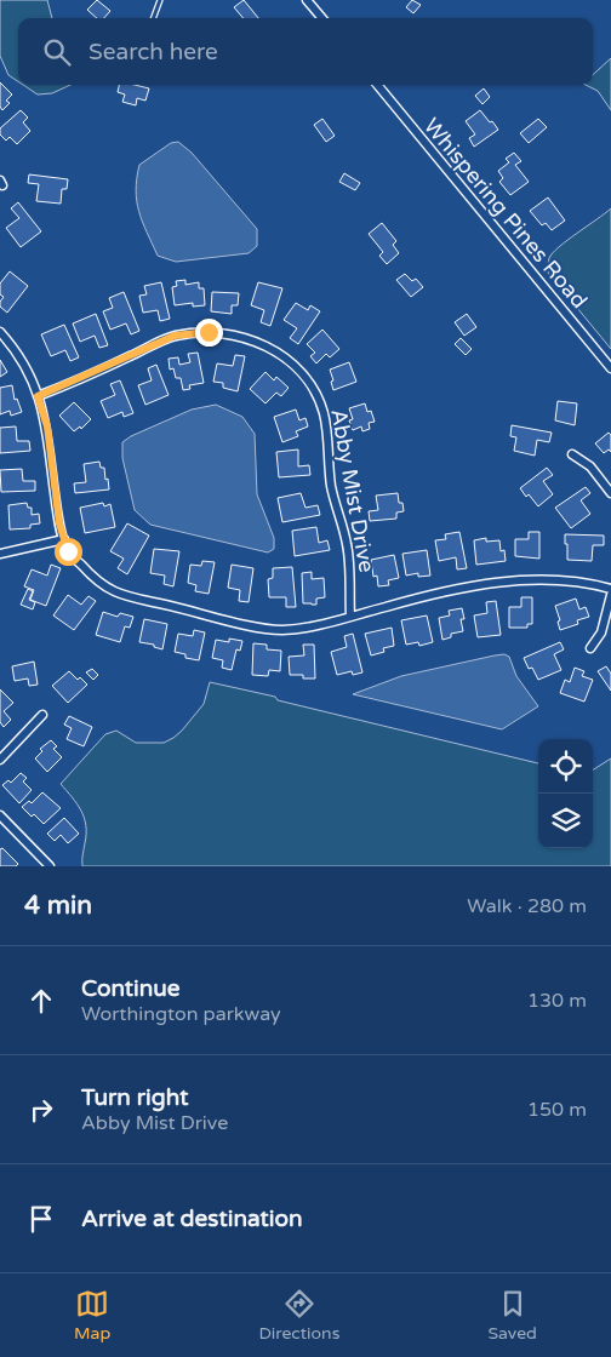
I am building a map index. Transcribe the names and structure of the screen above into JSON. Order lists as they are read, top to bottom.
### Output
{
  "streets": {
    "street": ["Whispering Pines Road", "Abby Mist Drive"]
  },
  "page": {
    "search": "Search here",
    "heading": ["4 min", "Walk · 280 m"],
    "list": [
      ["Continue", "Worthington parkway", "130 m"],
      ["Turn right", "Abby Mist Drive", "150 m"],
      "Arrive at destination"
    ],
    "nav": ["Map", "Directions", "Saved"]
  }
}
